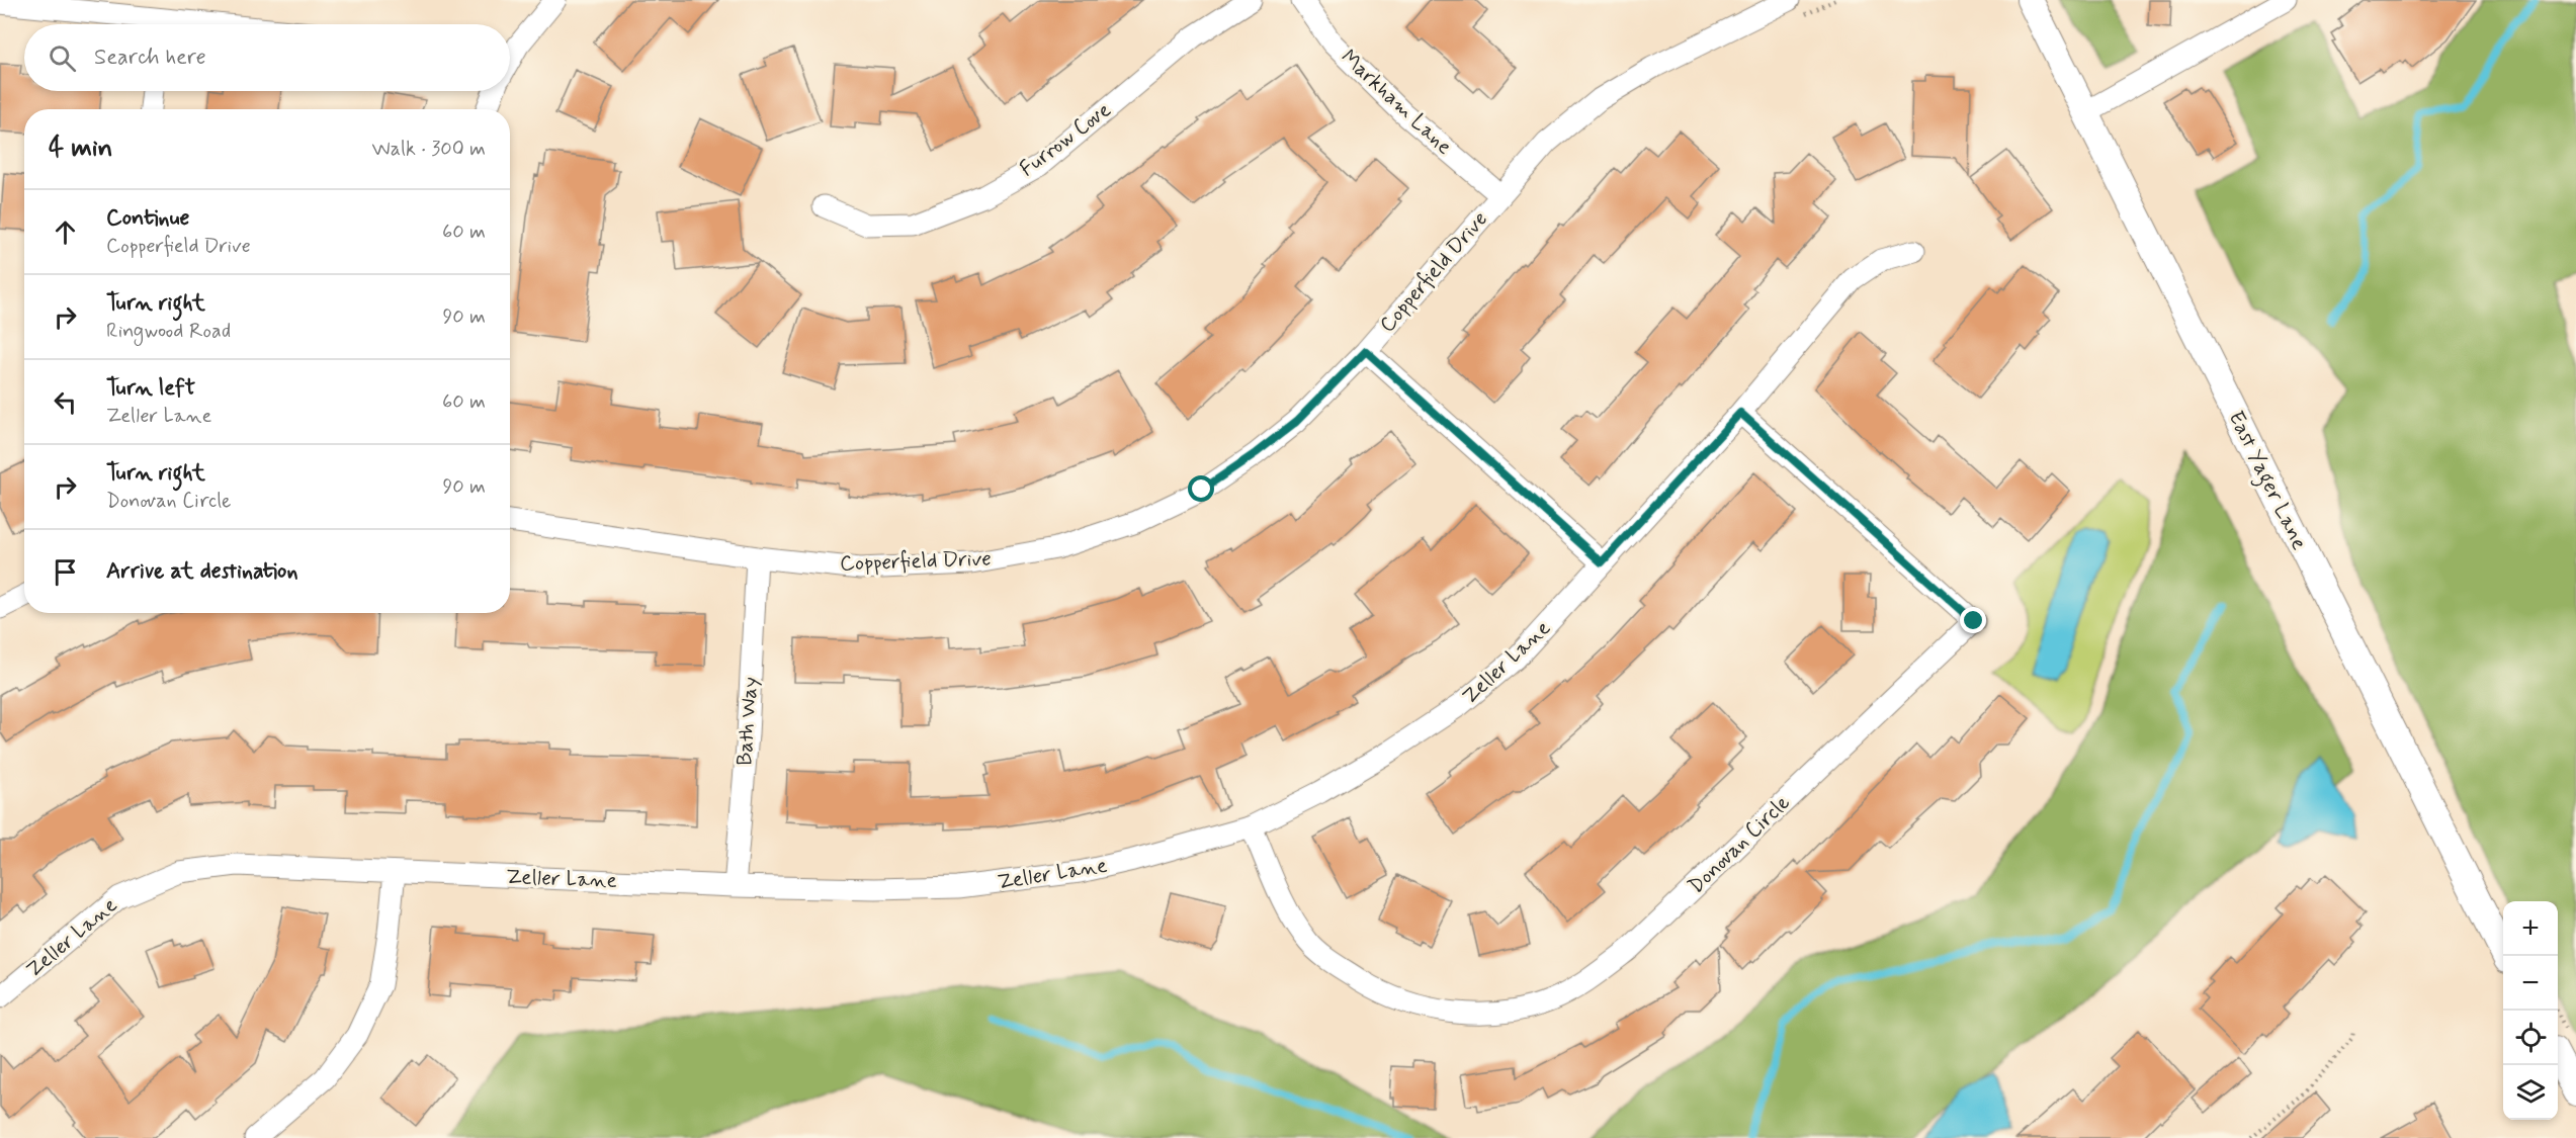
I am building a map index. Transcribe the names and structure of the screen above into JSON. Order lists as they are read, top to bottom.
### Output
{
  "streets": {
    "street": [
      "Markham Lane",
      "Furrow Cove",
      "Copperfield Drive",
      "East Yager Lane",
      "Zeller Lane",
      "Bath Way",
      "Donovan Circle"
    ]
  },
  "crossings": [
    ["Markham Lane", "Copperfield Drive"],
    ["Copperfield Drive", "Bath Way"],
    ["Zeller Lane", "Bath Way"],
    ["Zeller Lane", "Donovan Circle"]
  ],
  "page": {
    "search": "Search here",
    "heading": ["4 min", "Walk · 300 m"],
    "list": [
      ["Continue", "Copperfield Drive", "60 m"],
      ["Turn right", "Ringwood Road", "90 m"],
      ["Turn left", "Zeller Lane", "60 m"],
      ["Turn right", "Donovan Circle", "90 m"],
      "Arrive at destination"
    ],
    "map_buttons": ["+", "−"]
  }
}
